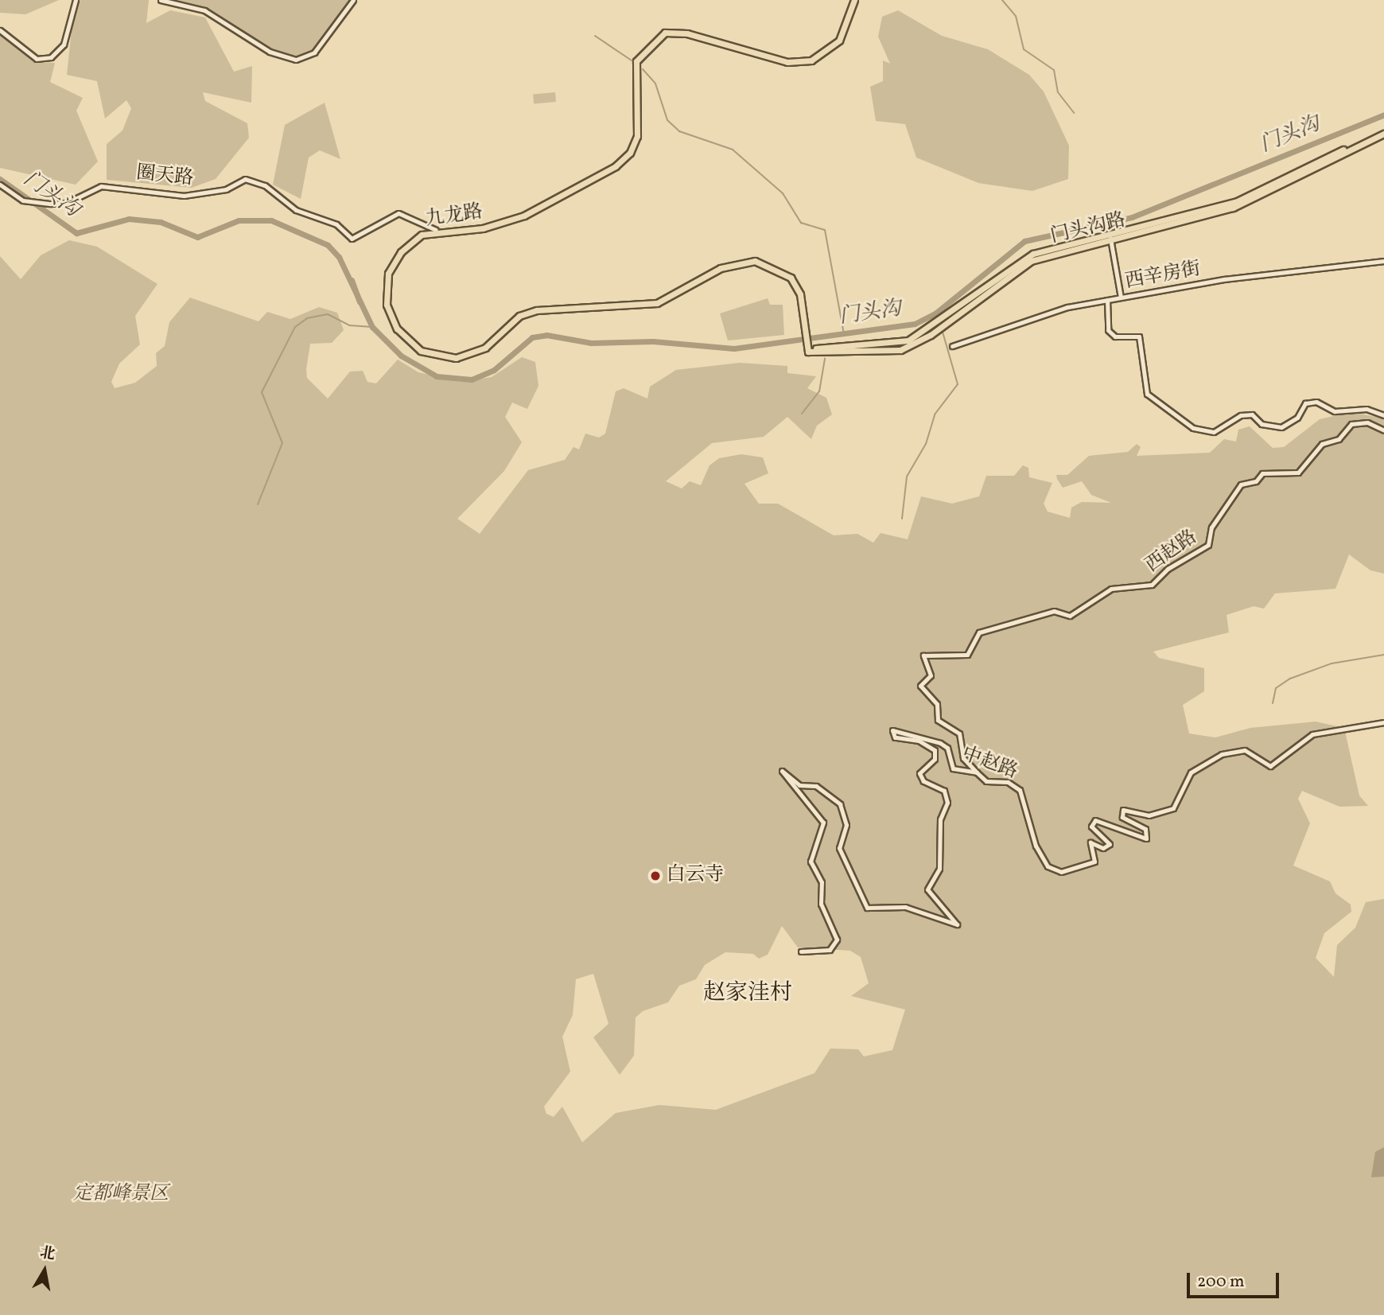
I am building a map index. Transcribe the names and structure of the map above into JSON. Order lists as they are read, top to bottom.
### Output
{
  "streets": {
    "main road": ["九龙路", "门头沟路"],
    "street": [
      "圈天路",
      "西辛房街",
      "西赵路",
      "中赵路"
    ]
  },
  "crossings": [
    ["圈天路", "九龙路"],
    ["九龙路", "门头沟路"],
    ["西赵路", "中赵路"]
  ],
  "districts": ["赵家洼村"],
  "water": ["门头沟"],
  "parks": ["定都峰景区"],
  "places": ["白云寺"],
  "scale_bar": "200 m",
  "north": "top"
}
